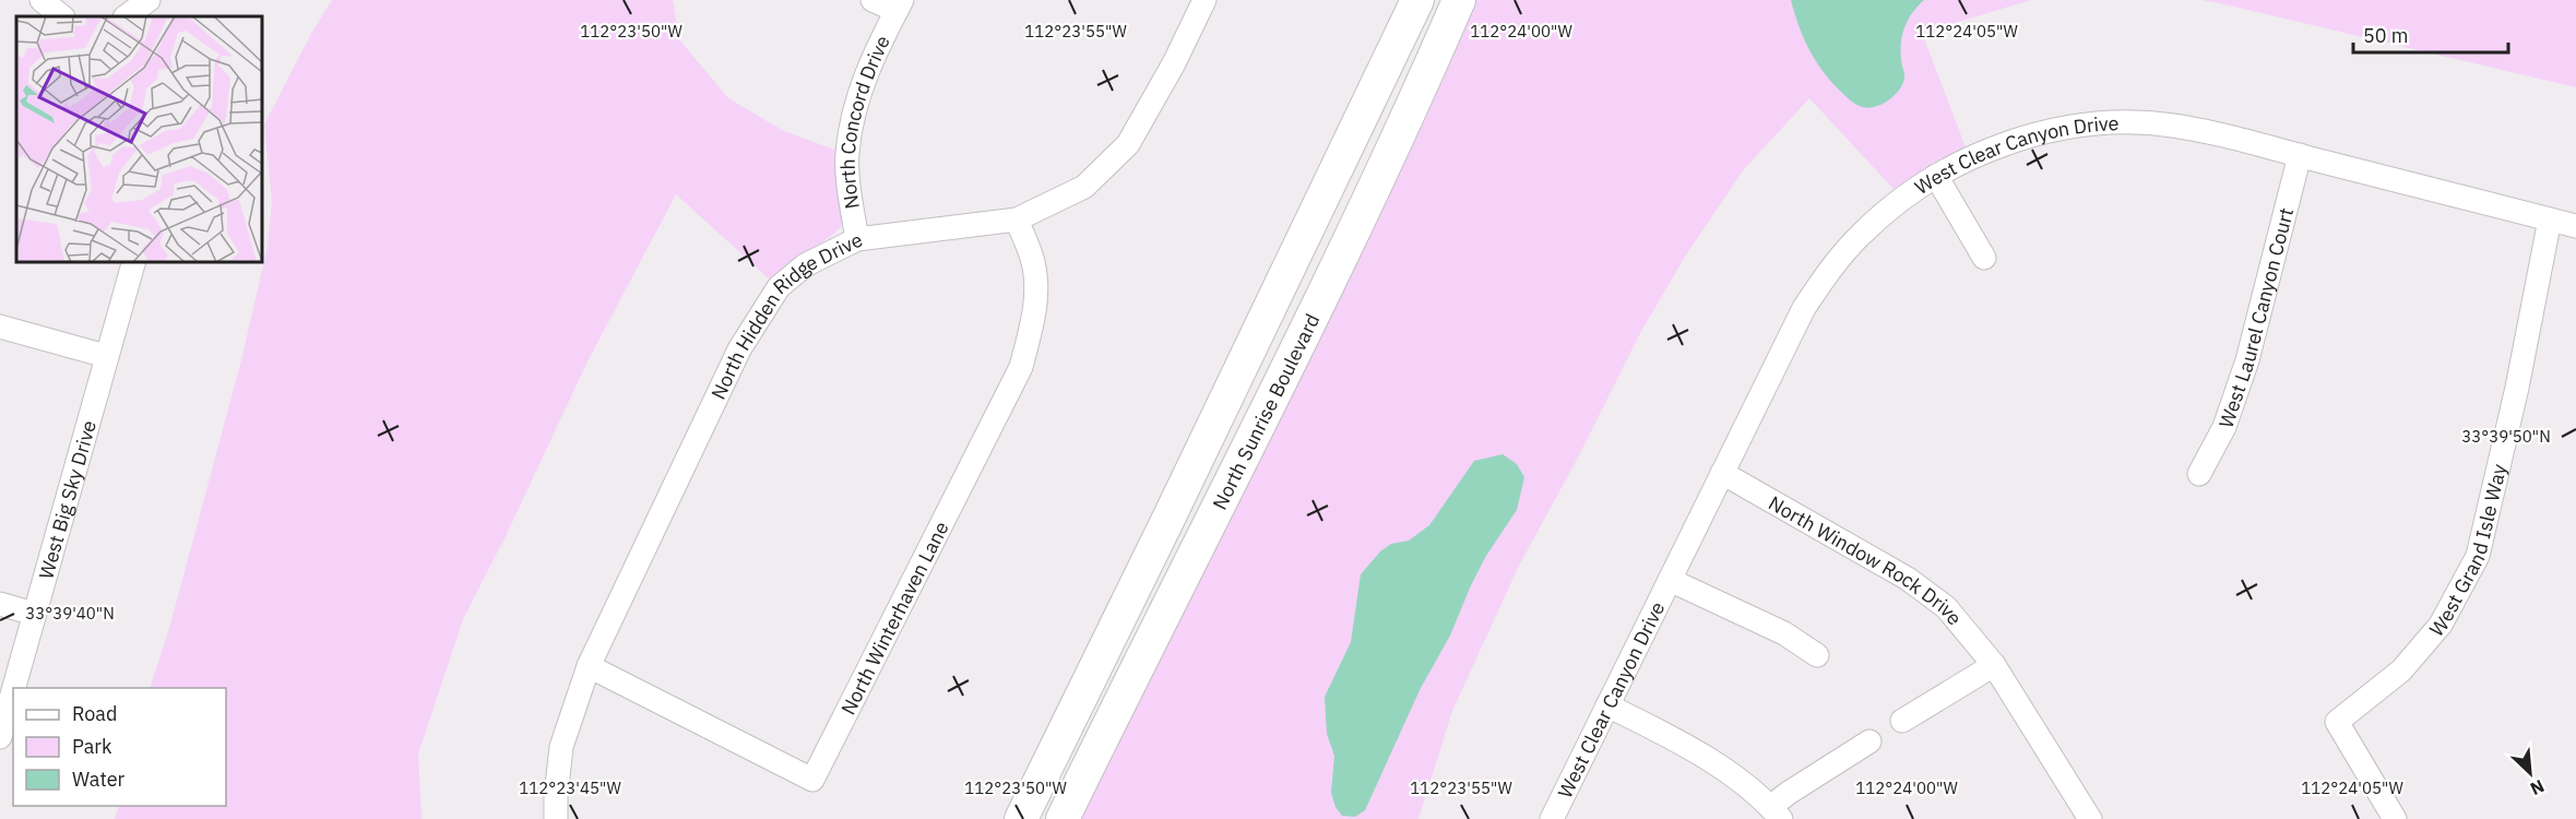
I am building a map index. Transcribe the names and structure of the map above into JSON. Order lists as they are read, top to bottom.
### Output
{
  "streets": {
    "street": [
      "North Concord Drive",
      "West Clear Canyon Drive",
      "West Laurel Canyon Court",
      "North Hidden Ridge Drive",
      "North Sunrise Boulevard",
      "West Big Sky Drive",
      "West Grand Isle Way",
      "North Window Rock Drive",
      "North Winterhaven Lane"
    ]
  },
  "crossings": [
    ["North Concord Drive", "North Hidden Ridge Drive"],
    ["West Clear Canyon Drive", "West Laurel Canyon Court"],
    ["West Clear Canyon Drive", "West Grand Isle Way"],
    ["West Clear Canyon Drive", "North Window Rock Drive"],
    ["North Hidden Ridge Drive", "North Winterhaven Lane"]
  ],
  "legend": ["Road", "Park", "Water"],
  "scale_bar": "50 m",
  "north": "bottom right",
  "coordinates": [
    "112°23'55\"W",
    "112°24'00\"W",
    "112°24'05\"W",
    "112°23'50\"W",
    "33°39'50\"N",
    "33°39'40\"N",
    "112°23'45\"W"
  ]
}
